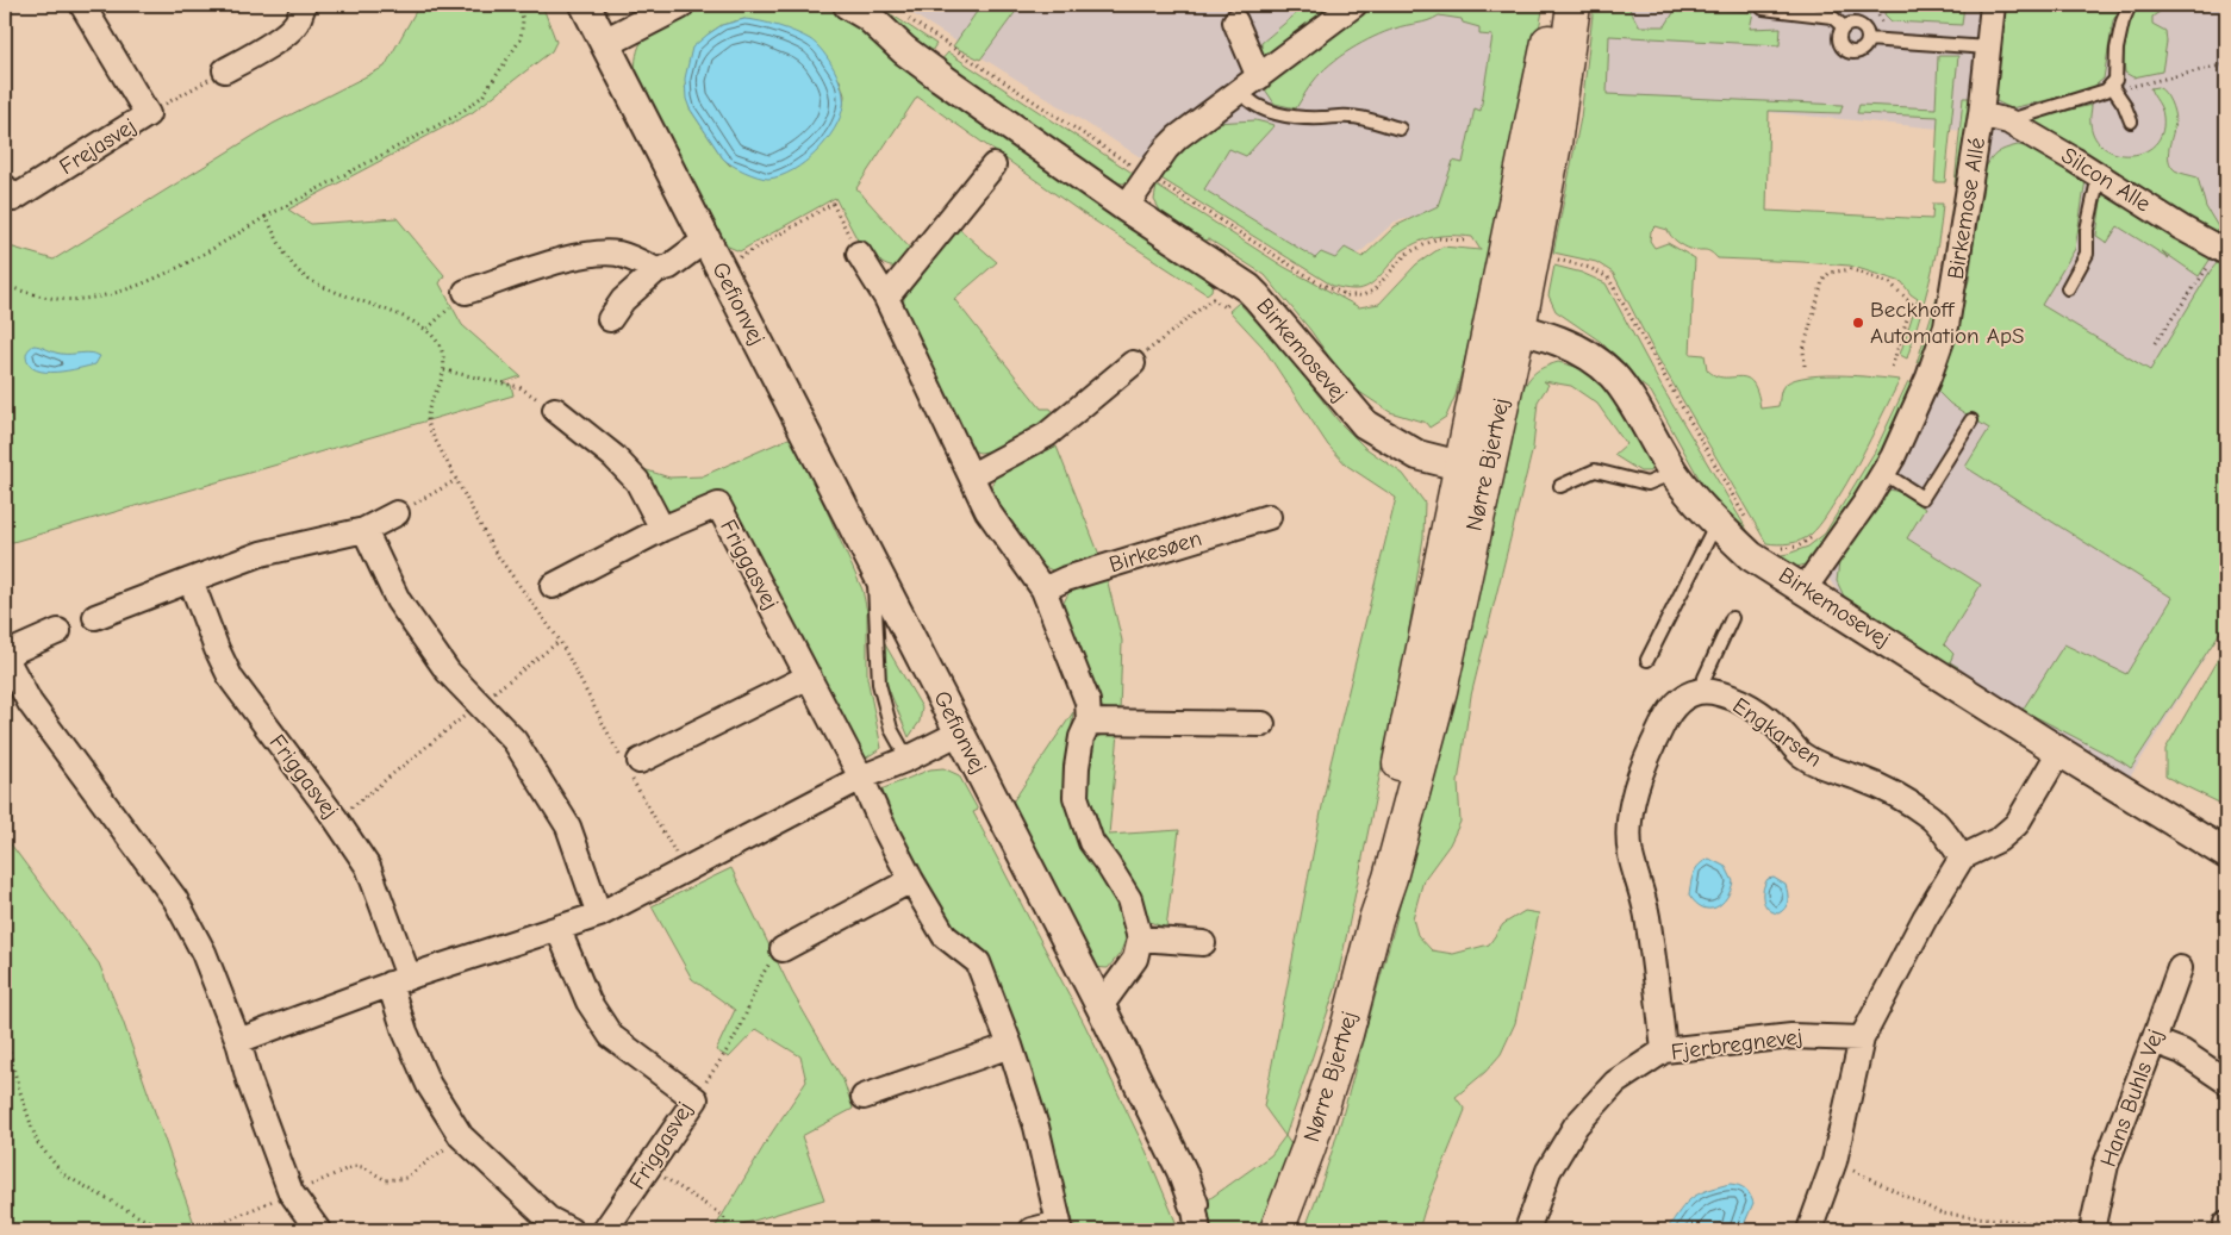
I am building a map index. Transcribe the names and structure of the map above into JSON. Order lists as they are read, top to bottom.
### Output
{
  "streets": {
    "main road": ["Nørre Bjertvej"],
    "street": [
      "Frejasvej",
      "Silcon Alle",
      "Birkemose Allé",
      "Gefionvej",
      "Birkemosevej",
      "Birkesøen",
      "Friggasvej",
      "Engkarsen",
      "Fjerbregnevej",
      "Hans Buhls Vej"
    ]
  },
  "crossings": [
    ["Silcon Alle", "Birkemose Allé"],
    ["Birkemose Allé", "Birkemosevej"],
    ["Birkemosevej", "Nørre Bjertvej"],
    ["Engkarsen", "Fjerbregnevej"]
  ],
  "places": ["Beckhoff Automation ApS"]
}
